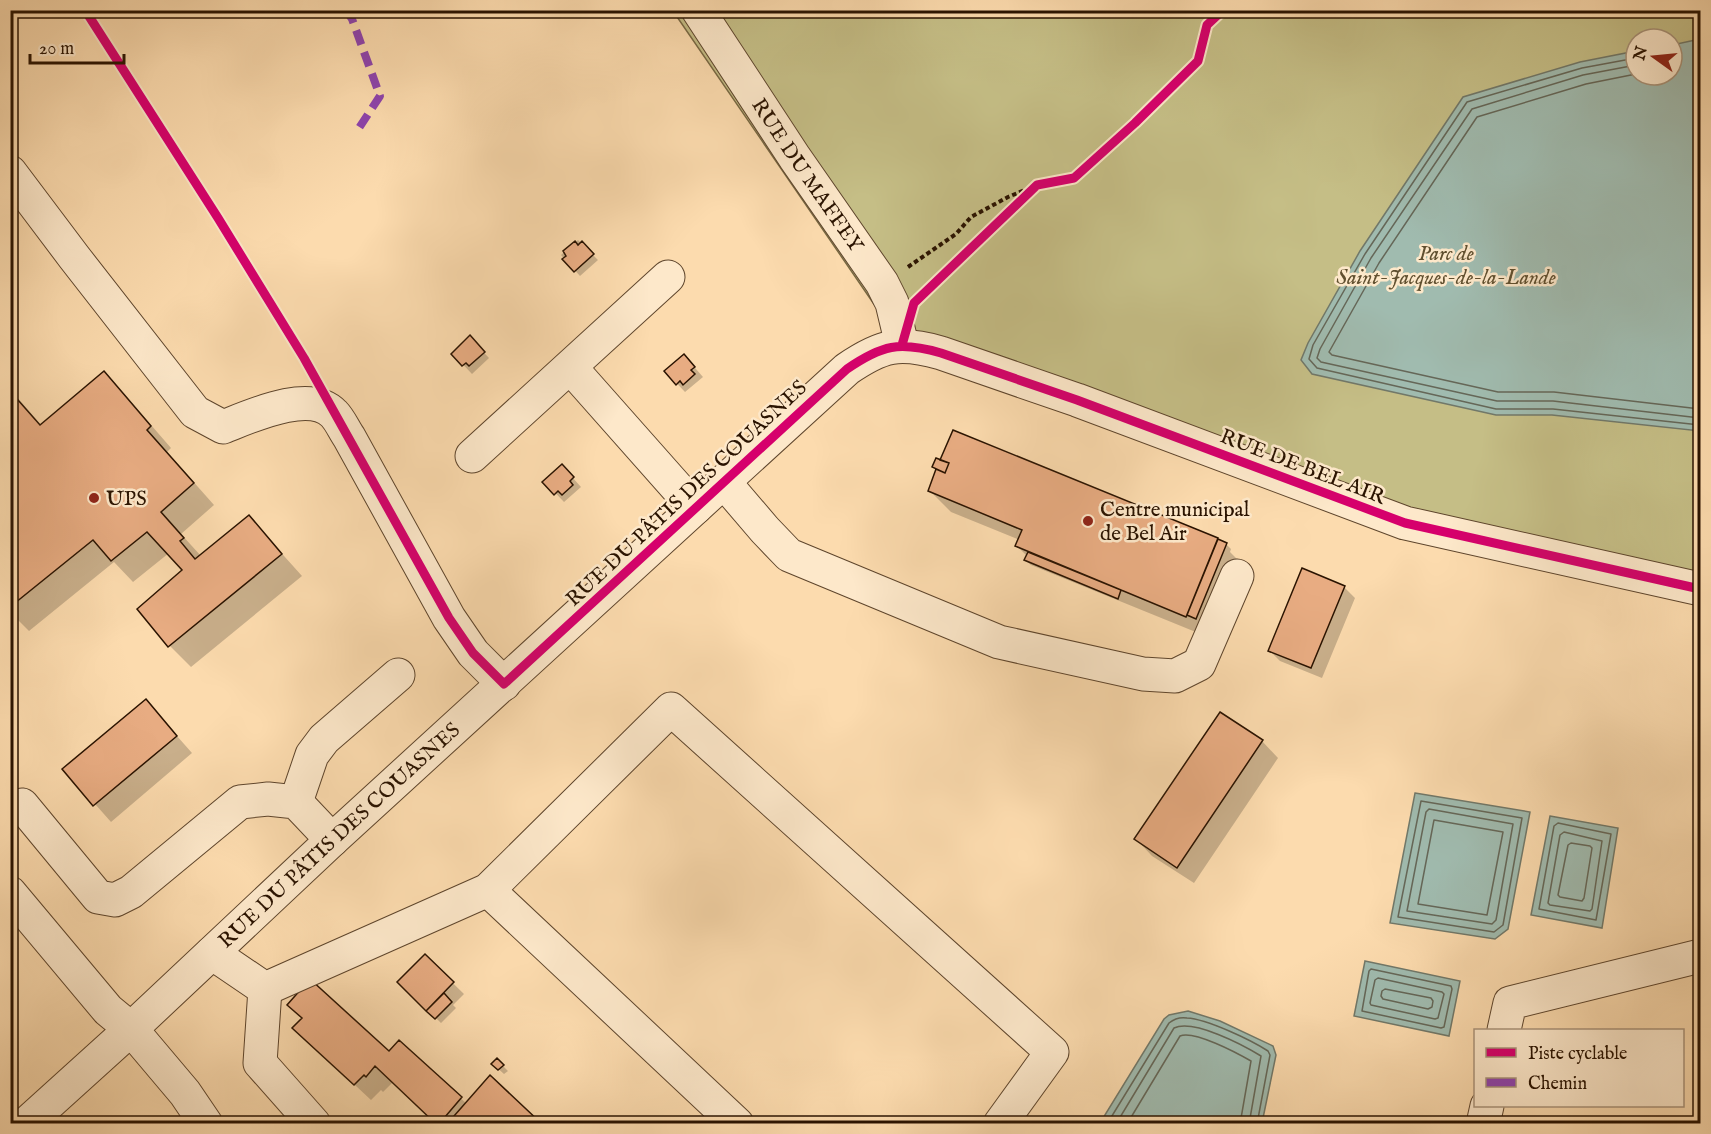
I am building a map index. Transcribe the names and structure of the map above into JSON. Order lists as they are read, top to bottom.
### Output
{
  "streets": {
    "street": ["RUE DU MAFFEY", "RUE DE BEL AIR", "RUE DU PÂTIS DES COUASNES"]
  },
  "crossings": [
    ["RUE DU MAFFEY", "RUE DE BEL AIR"],
    ["RUE DU MAFFEY", "RUE DU PÂTIS DES COUASNES"],
    ["RUE DE BEL AIR", "RUE DU PÂTIS DES COUASNES"]
  ],
  "parks": ["Parc de Saint-Jacques-de-la-Lande"],
  "places": ["UPS", "Centre municipal de Bel Air"],
  "legend": ["Piste cyclable", "Chemin"],
  "scale_bar": "20 m",
  "north": "left"
}
